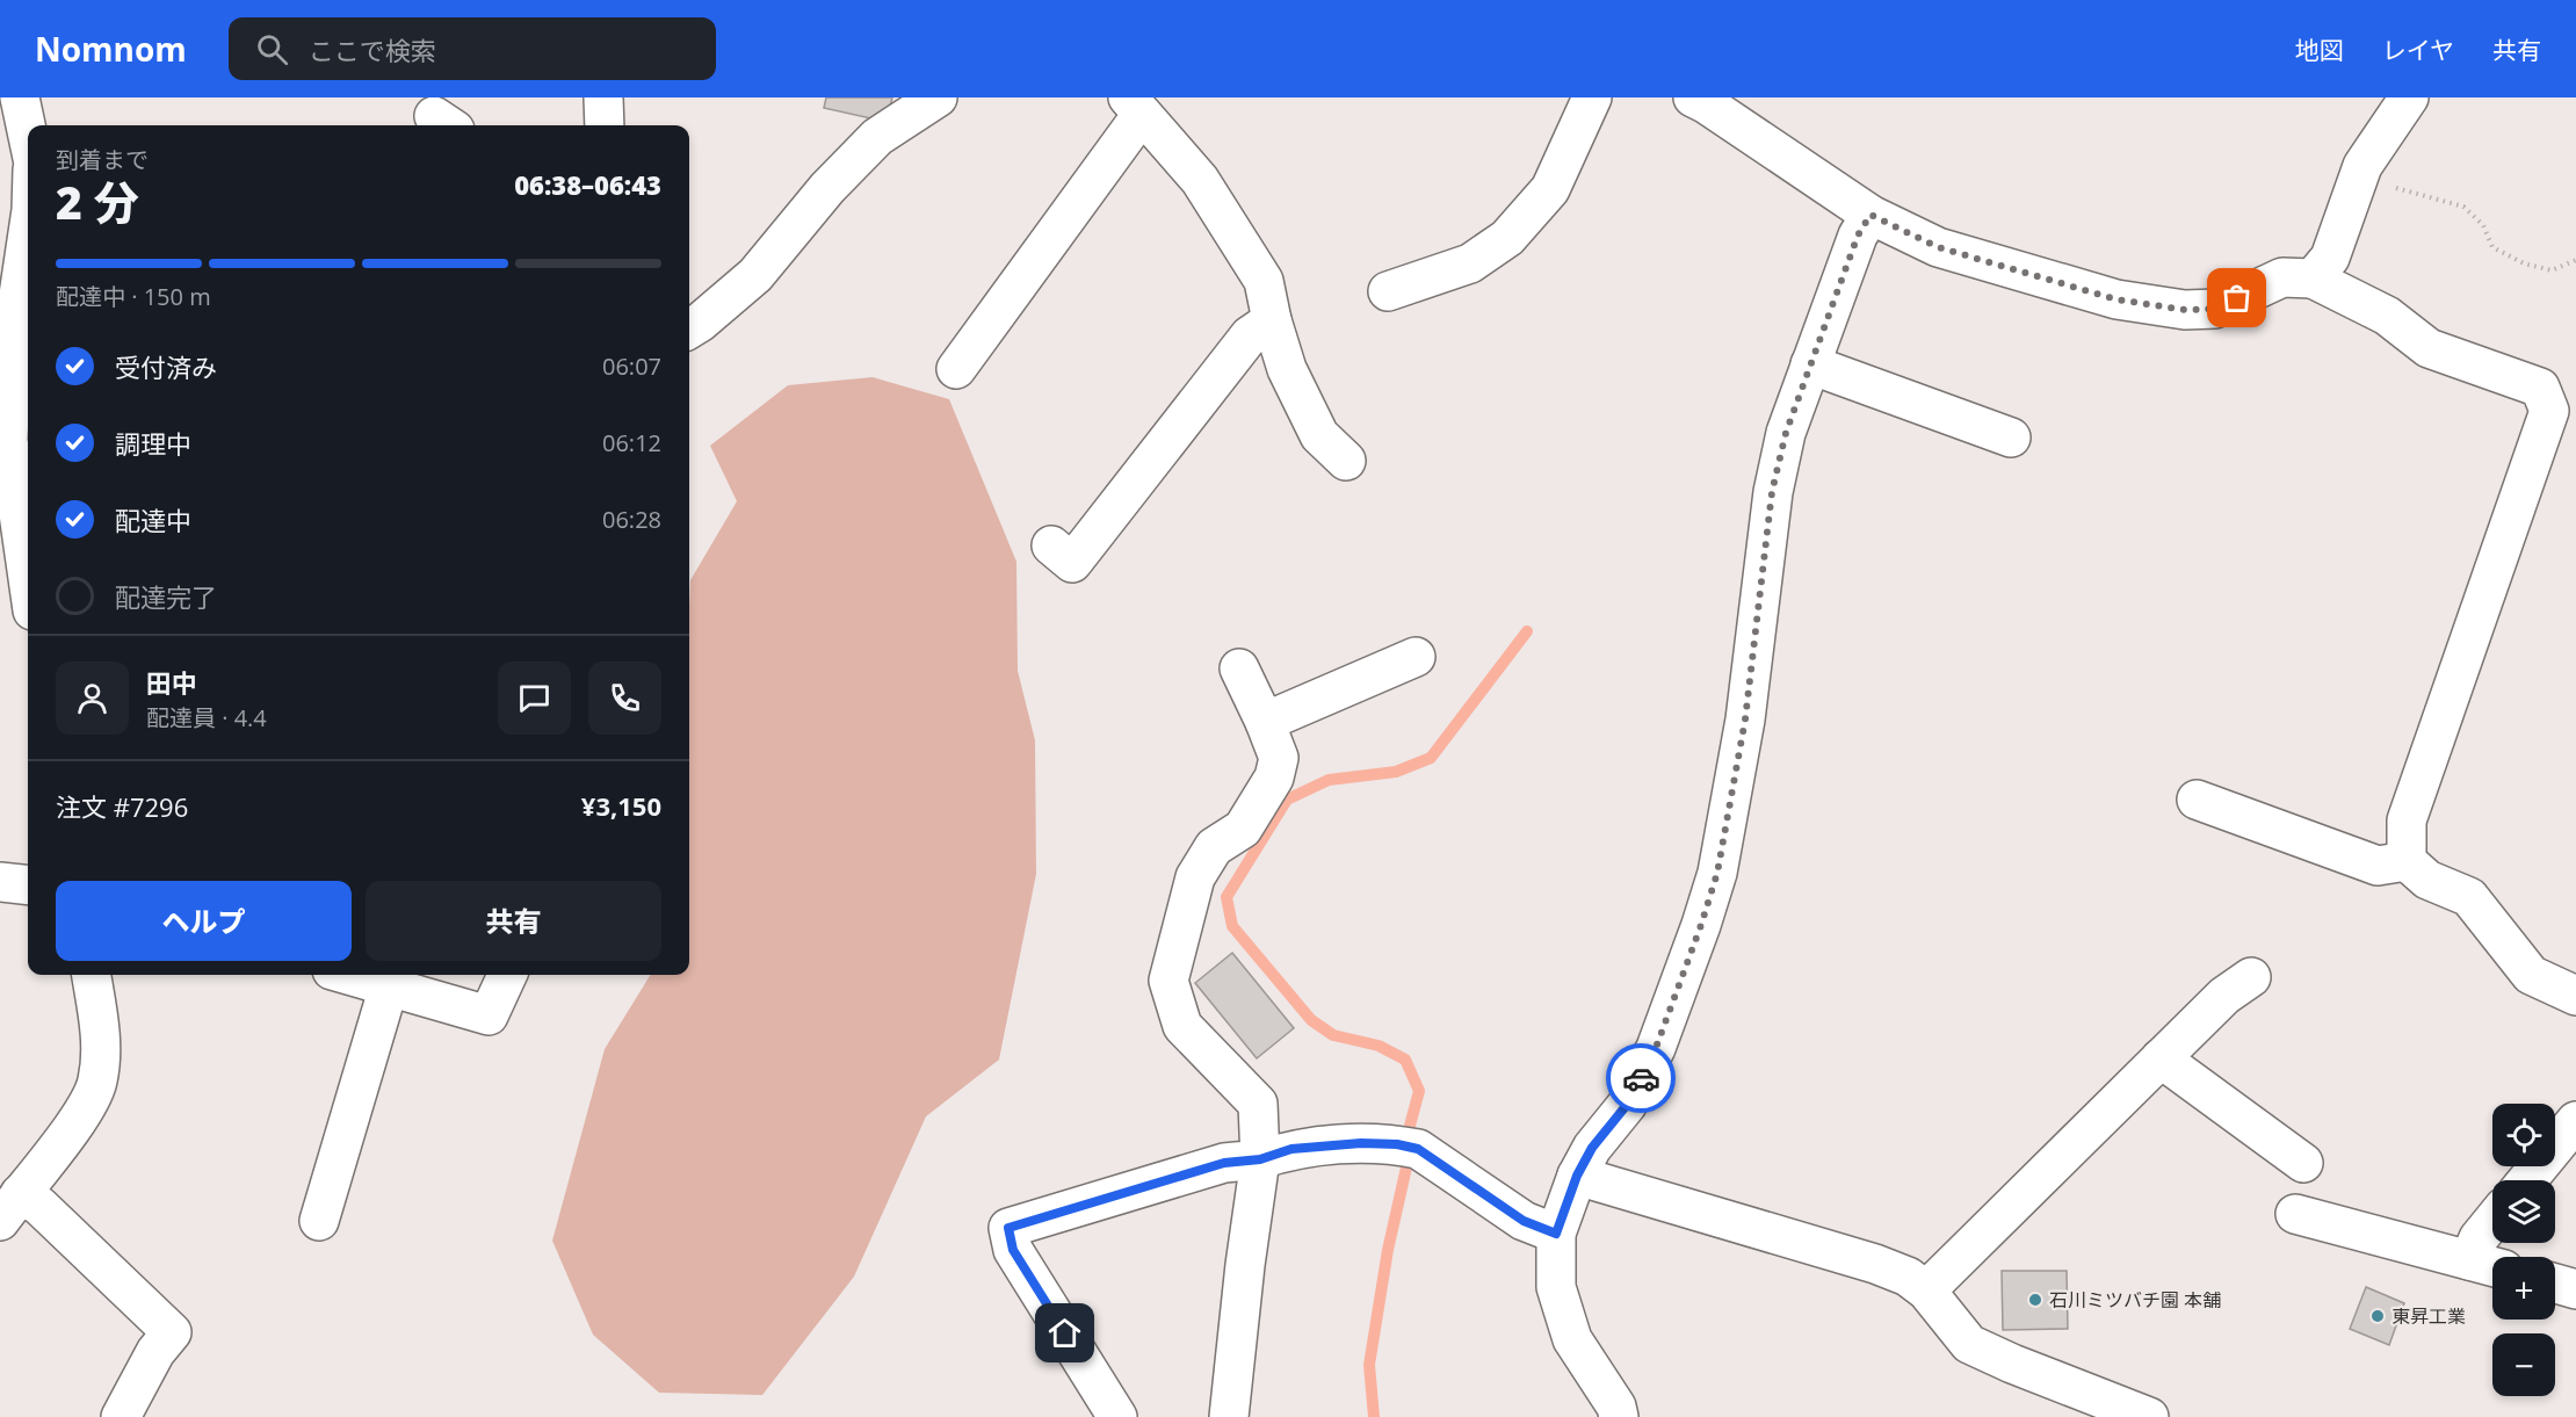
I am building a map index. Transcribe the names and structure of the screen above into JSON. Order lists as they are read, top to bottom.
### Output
{
  "places": ["石川ミツバチ園 本舗", "東昇工業"],
  "page": {
    "header": "Nomnom",
    "search": "ここで検索",
    "nav": ["地図", "レイヤ", "共有"],
    "heading": ["2 分", "到着まで", "06:38–06:43"],
    "panel": [
      "田中",
      "配達員 · 4.4",
      "注文 #7296",
      "¥3,150"
    ],
    "bar": "配達中 · 150 m",
    "list": [
      ["受付済み", "06:07"],
      ["調理中", "06:12"],
      ["配達中", "06:28"],
      "配達完了"
    ],
    "buttons": ["ヘルプ", "共有"],
    "map_buttons": ["+", "−"]
  }
}
